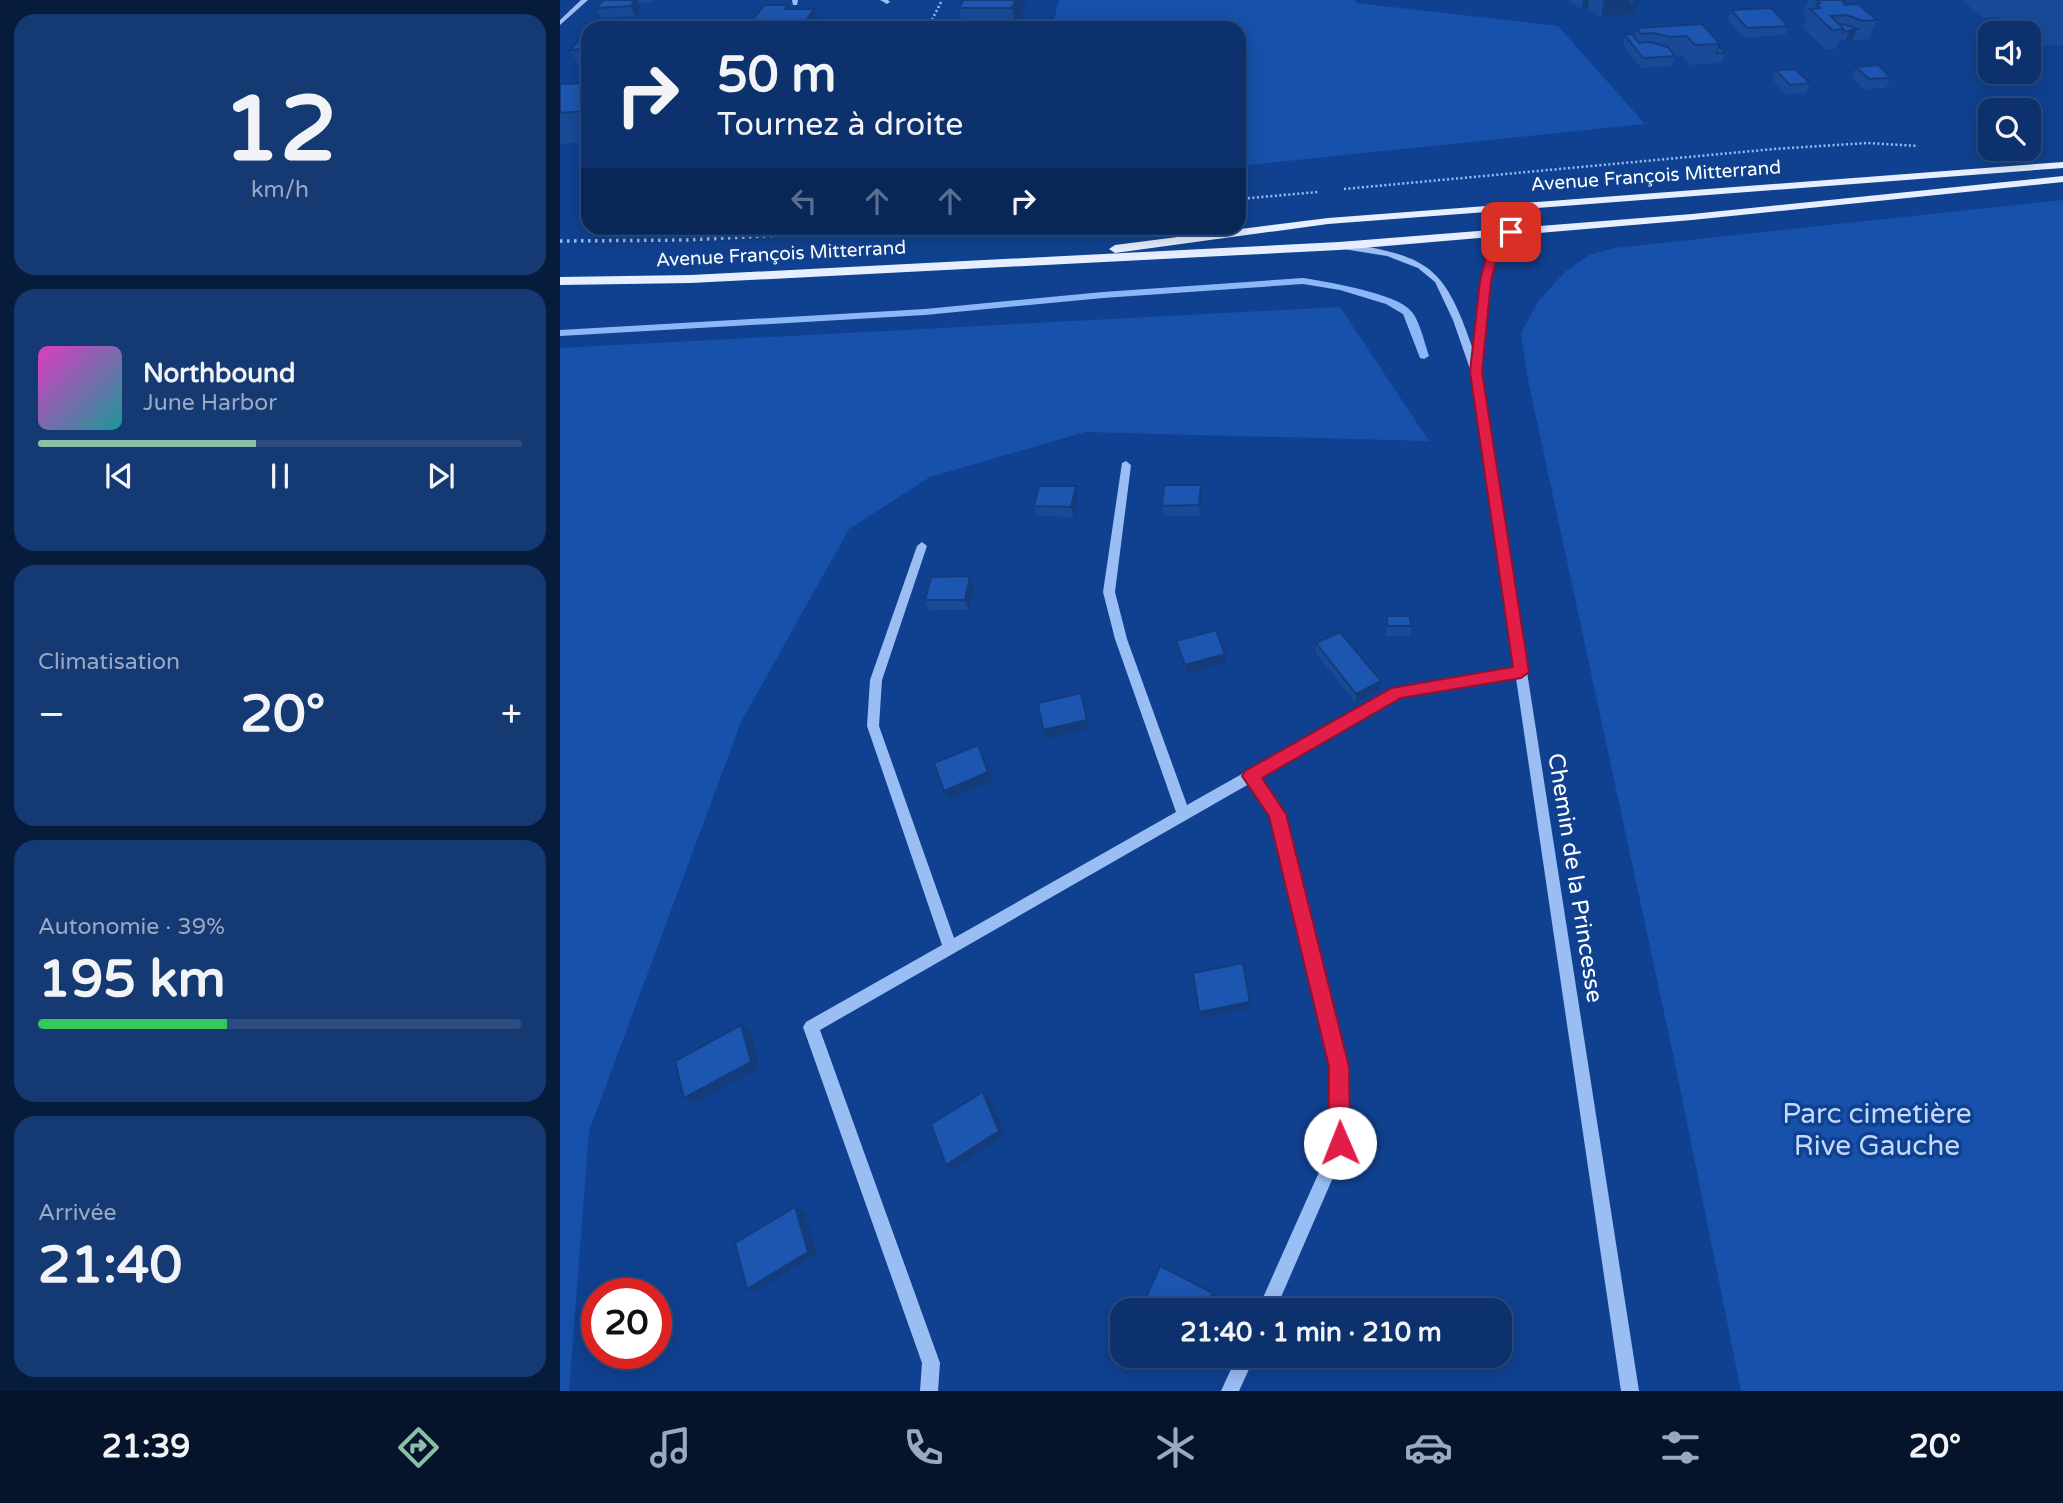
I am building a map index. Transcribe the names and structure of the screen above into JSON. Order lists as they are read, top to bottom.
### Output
{
  "streets": {
    "main road": ["Avenue François Mitterrand"],
    "street": ["Chemin de la Princesse"]
  },
  "crossings": [
    ["Avenue François Mitterrand", "Chemin de la Princesse"]
  ],
  "parks": ["Parc cimetière Rive Gauche"],
  "page": {
    "tile": [
      ["12", "km/h"],
      "Climatisation",
      ["Autonomie · 39%", "195 km"],
      ["Arrivée", "21:40"]
    ],
    "turn": ["50 m", "Tournez à droite"],
    "song": ["Northbound", "June Harbor"],
    "heat": ["−", "20°", "+"],
    "limit": "20",
    "trip": "21:40 · 1 min · 210 m",
    "tabs": ["21:39", "20°"]
  }
}
